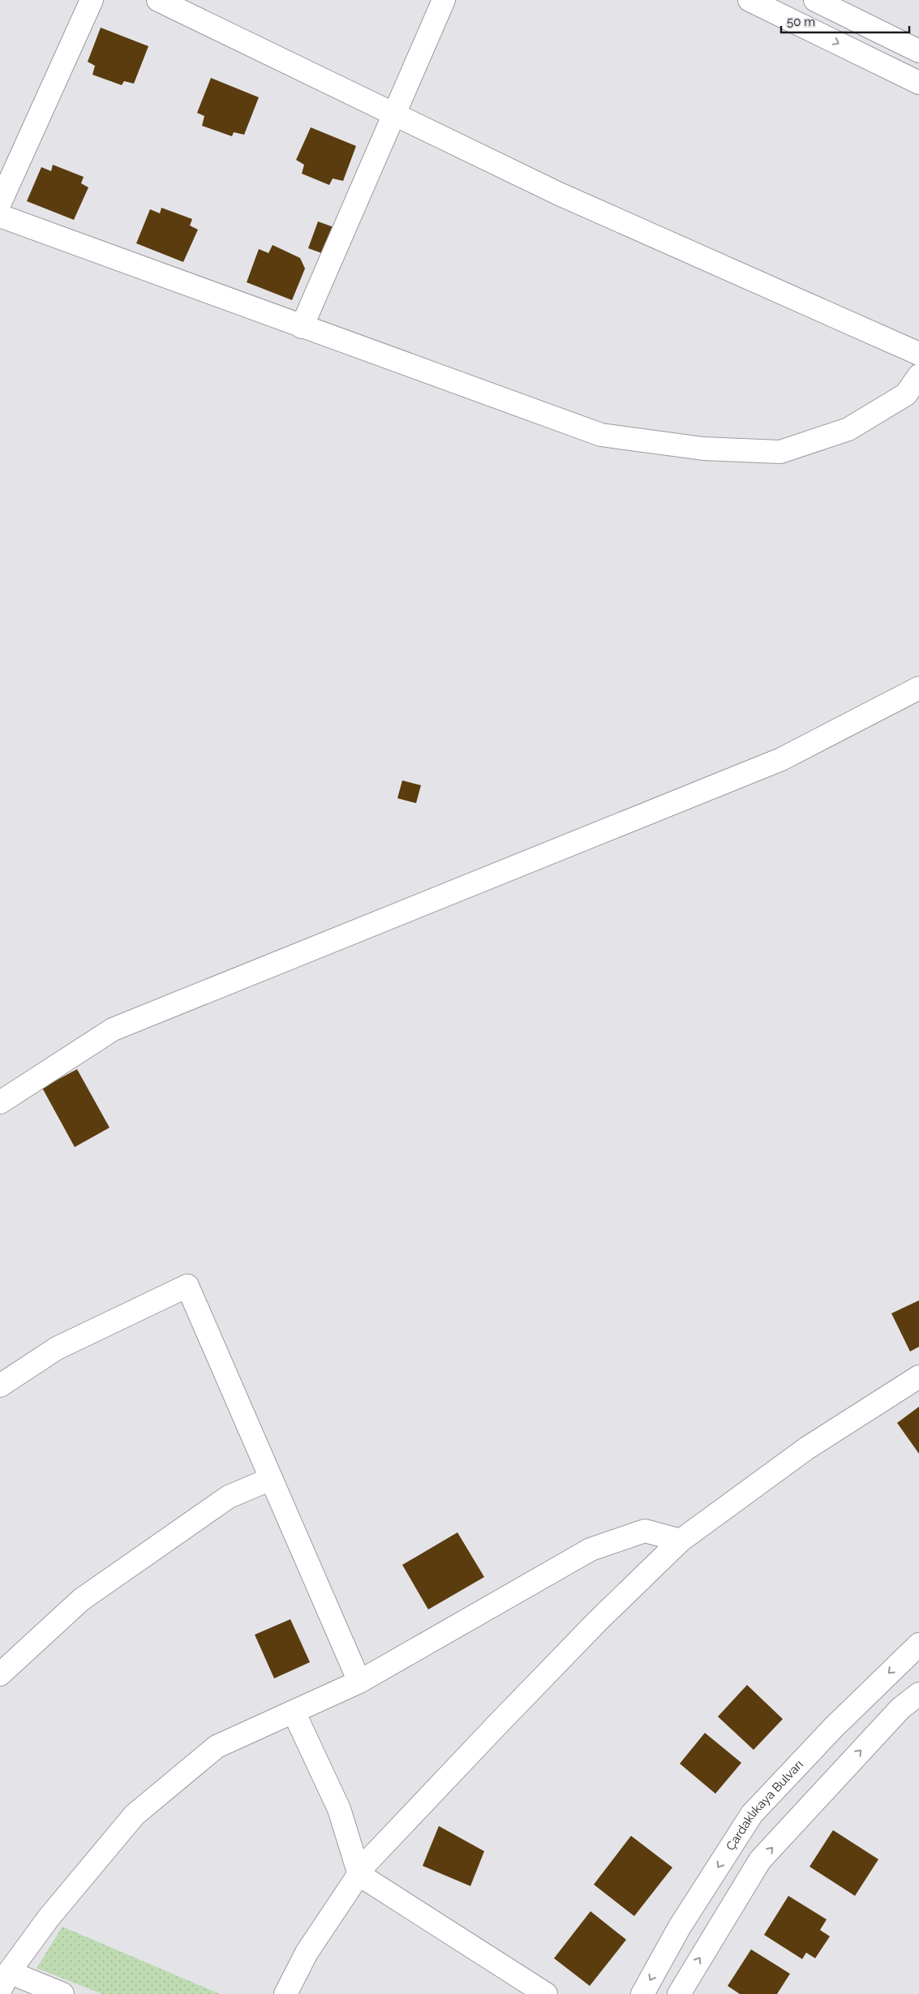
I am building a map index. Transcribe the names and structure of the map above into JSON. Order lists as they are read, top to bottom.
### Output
{
  "streets": {
    "street": ["Çardaklıkaya Bulvarı"]
  },
  "scale_bar": "50 m"
}
